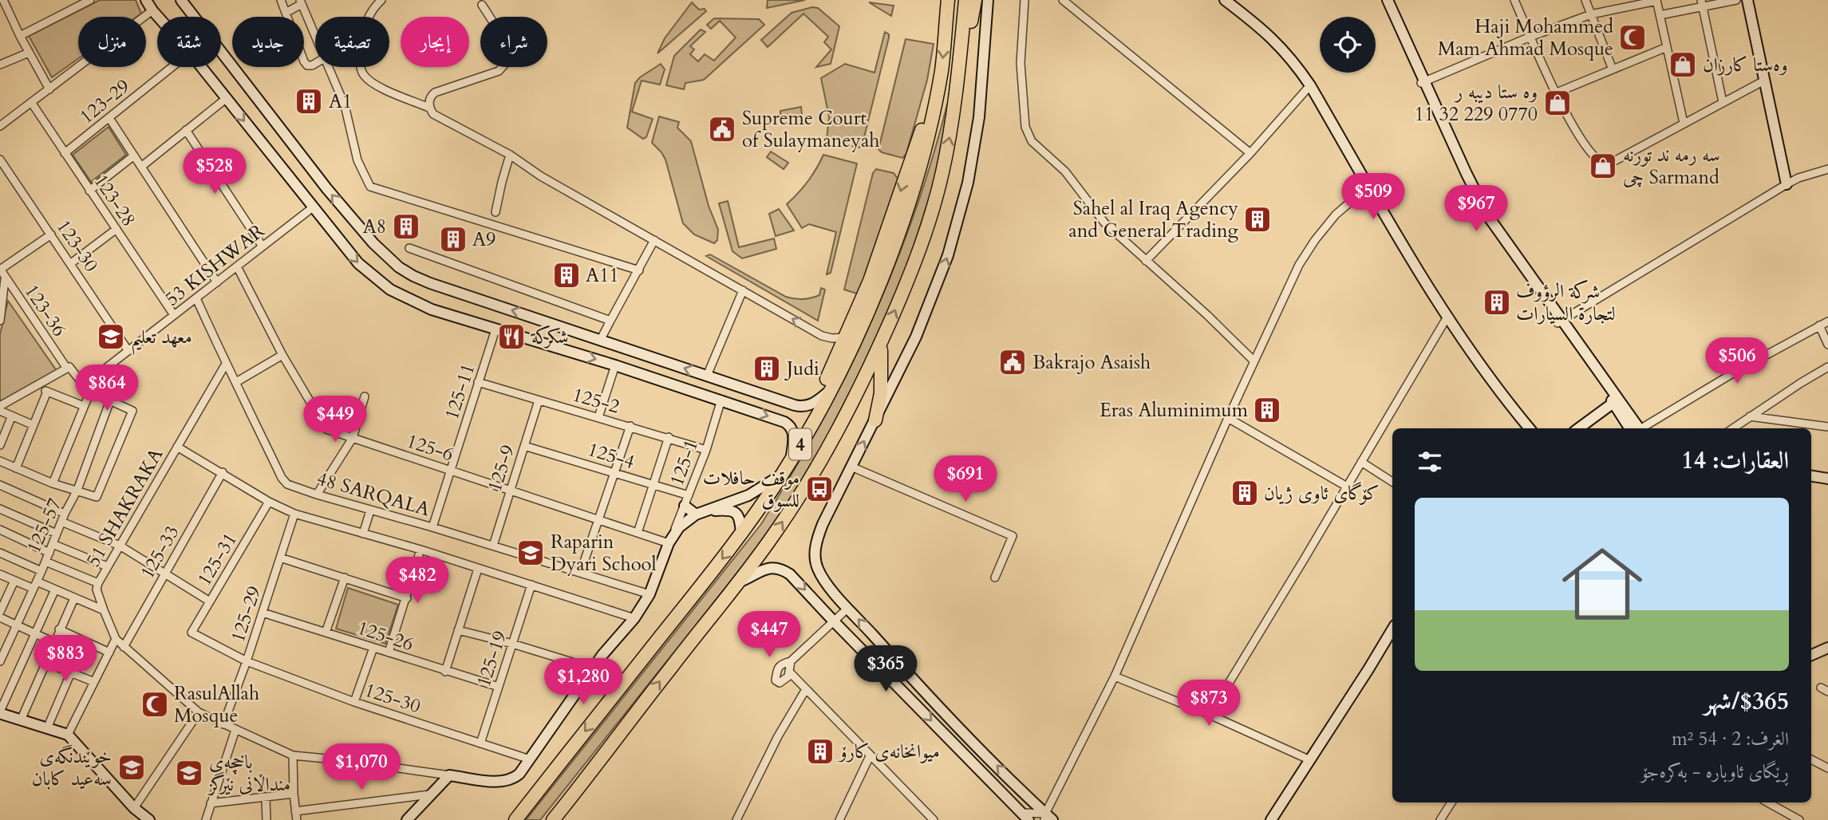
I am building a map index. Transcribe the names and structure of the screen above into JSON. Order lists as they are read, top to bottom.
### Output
{
  "streets": {
    "highway": ["4"],
    "street": [
      "123-29",
      "123-28",
      "123-30",
      "53 KISHWAR",
      "123-36",
      "125-11",
      "125-2",
      "125-6",
      "125-4",
      "125-1",
      "125-9",
      "48 SARQALA",
      "51 SHAKRAKA",
      "125-57",
      "125-33",
      "125-31",
      "125-29",
      "125-26",
      "125-19",
      "125-30"
    ]
  },
  "crossings": [
    ["123-29", "123-28"],
    ["123-28", "53 KISHWAR"],
    ["123-30", "53 KISHWAR"],
    ["53 KISHWAR", "125-6"],
    ["53 KISHWAR", "48 SARQALA"],
    ["125-11", "125-2"],
    ["125-11", "125-6"],
    ["125-11", "48 SARQALA"],
    ["125-2", "125-1"],
    ["125-2", "125-9"],
    ["125-6", "125-1"],
    ["125-6", "125-9"],
    ["125-4", "125-1"],
    ["125-4", "125-9"],
    ["125-9", "48 SARQALA"],
    ["48 SARQALA", "51 SHAKRAKA"],
    ["51 SHAKRAKA", "125-33"],
    ["51 SHAKRAKA", "125-29"],
    ["125-31", "125-30"],
    ["125-29", "125-26"],
    ["125-29", "125-30"],
    ["125-26", "125-19"],
    ["125-19", "125-30"]
  ],
  "places": {
    "mosque": ["Haji Mohammed Mam Ahmad Mosque", "RasulAllah Mosque"],
    "shop": ["وەستا کارزان", "وه ستا دیبه ر 11 32 229 0770", "سه رمه ند تورنه چی Sarmand"],
    "building": [
      "A1",
      "Sahel al Iraq Agency and General Trading",
      "A8",
      "A9",
      "A11",
      "شركة الرؤوف لتجارة السيارات",
      "Judi",
      "Eras Aluminimum",
      "کۆگای ئاوی ژیان",
      "میوانخانەی کارۆ"
    ],
    "public building": ["Supreme Court of Sulaymaneyah", "Bakrajo Asaish"],
    "school or university": [
      "معهد تعليم",
      "Raparin Dyari School",
      "خوێندنگەی سەعید کابان",
      "باخچەی منداڵانی نێرگز"
    ],
    "restaurant": ["شكركة"],
    "bus stop": ["موقف حافلات للسوق"]
  },
  "page": {
    "chip": [
      "شراء",
      "إيجار",
      "تصفية",
      "جديد",
      "شقة",
      "منزل"
    ],
    "price": [
      "$528",
      "$509",
      "$967",
      "$506",
      "$864",
      "$449",
      "$691",
      "$482",
      "$447",
      "$883",
      "$365",
      "$1,280",
      "$873",
      "$1,070"
    ],
    "heading": "العقارات: 14",
    "list": [
      {
        "name": "$365/شهر",
        "note": "الغرف: 2 · 54 m² · ڕێگای ئاوبارە - بەکرەجۆ"
      }
    ]
  }
}
